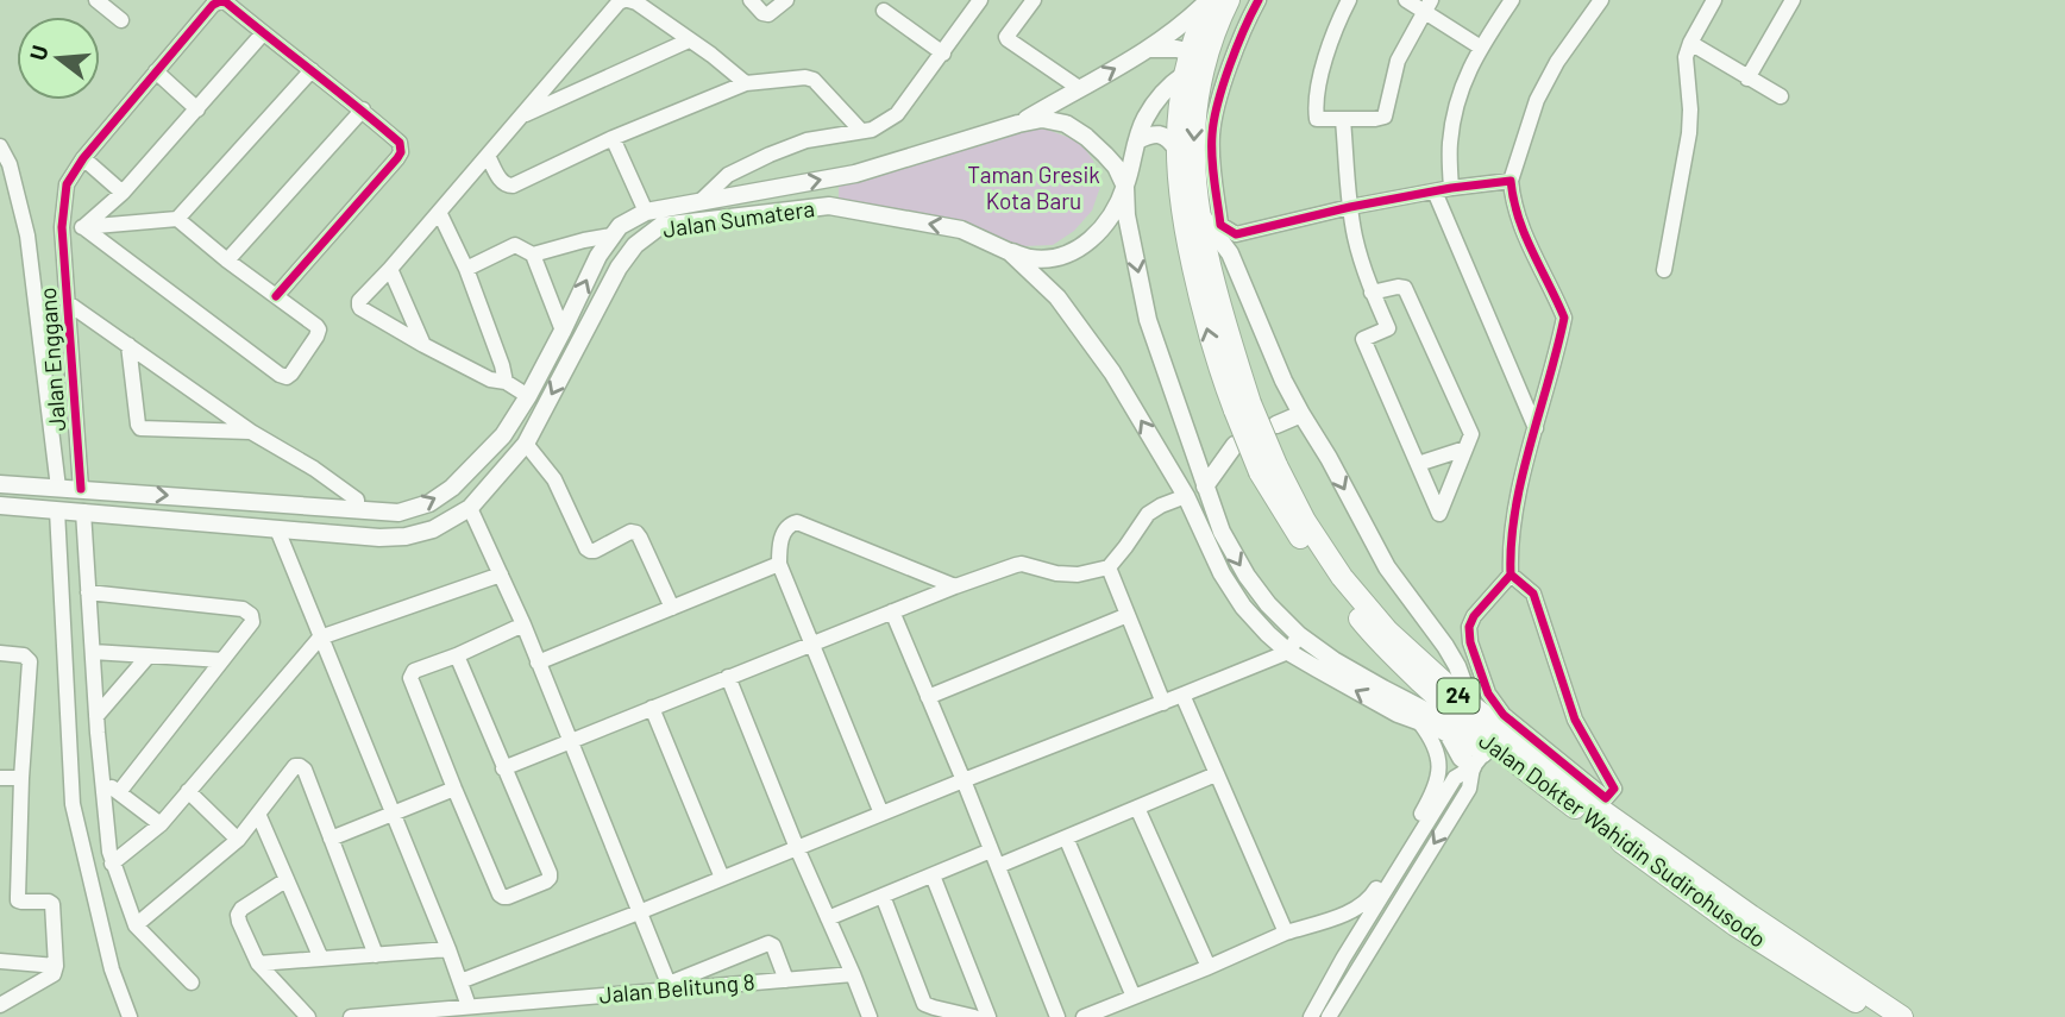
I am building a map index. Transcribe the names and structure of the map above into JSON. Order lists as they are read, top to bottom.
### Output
{
  "streets": {
    "highway": ["24", "Jalan Dokter Wahidin Sudirohusodo"],
    "main road": ["Jalan Sumatera"],
    "street": ["Jalan Enggano", "Jalan Belitung 8"]
  },
  "crossings": [
    ["Jalan Sumatera", "Jalan Enggano"],
    ["Jalan Sumatera", "Jalan Dokter Wahidin Sudirohusodo"]
  ],
  "parks": ["Taman Gresik Kota Baru"],
  "north": "left"
}
